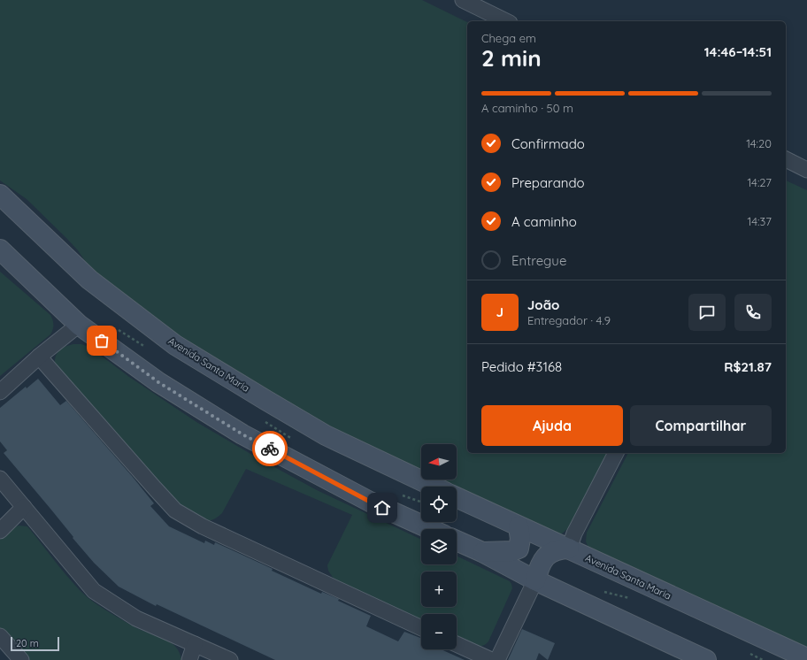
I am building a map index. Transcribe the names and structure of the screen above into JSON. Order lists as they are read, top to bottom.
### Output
{
  "streets": {
    "main road": ["Avenida Santa Maria"]
  },
  "scale_bar": "20 m",
  "north": "left",
  "page": {
    "heading": ["2 min", "Chega em", "14:46–14:51"],
    "panel": [
      "João",
      "Entregador · 4.9",
      "Pedido #3168",
      "R$21.87"
    ],
    "bar": "A caminho · 50 m",
    "list": [
      ["Confirmado", "14:20"],
      ["Preparando", "14:27"],
      ["A caminho", "14:37"],
      "Entregue"
    ],
    "round": "J",
    "buttons": ["Ajuda", "Compartilhar"],
    "map_buttons": ["+", "−"],
    "scale": "20 m"
  }
}
